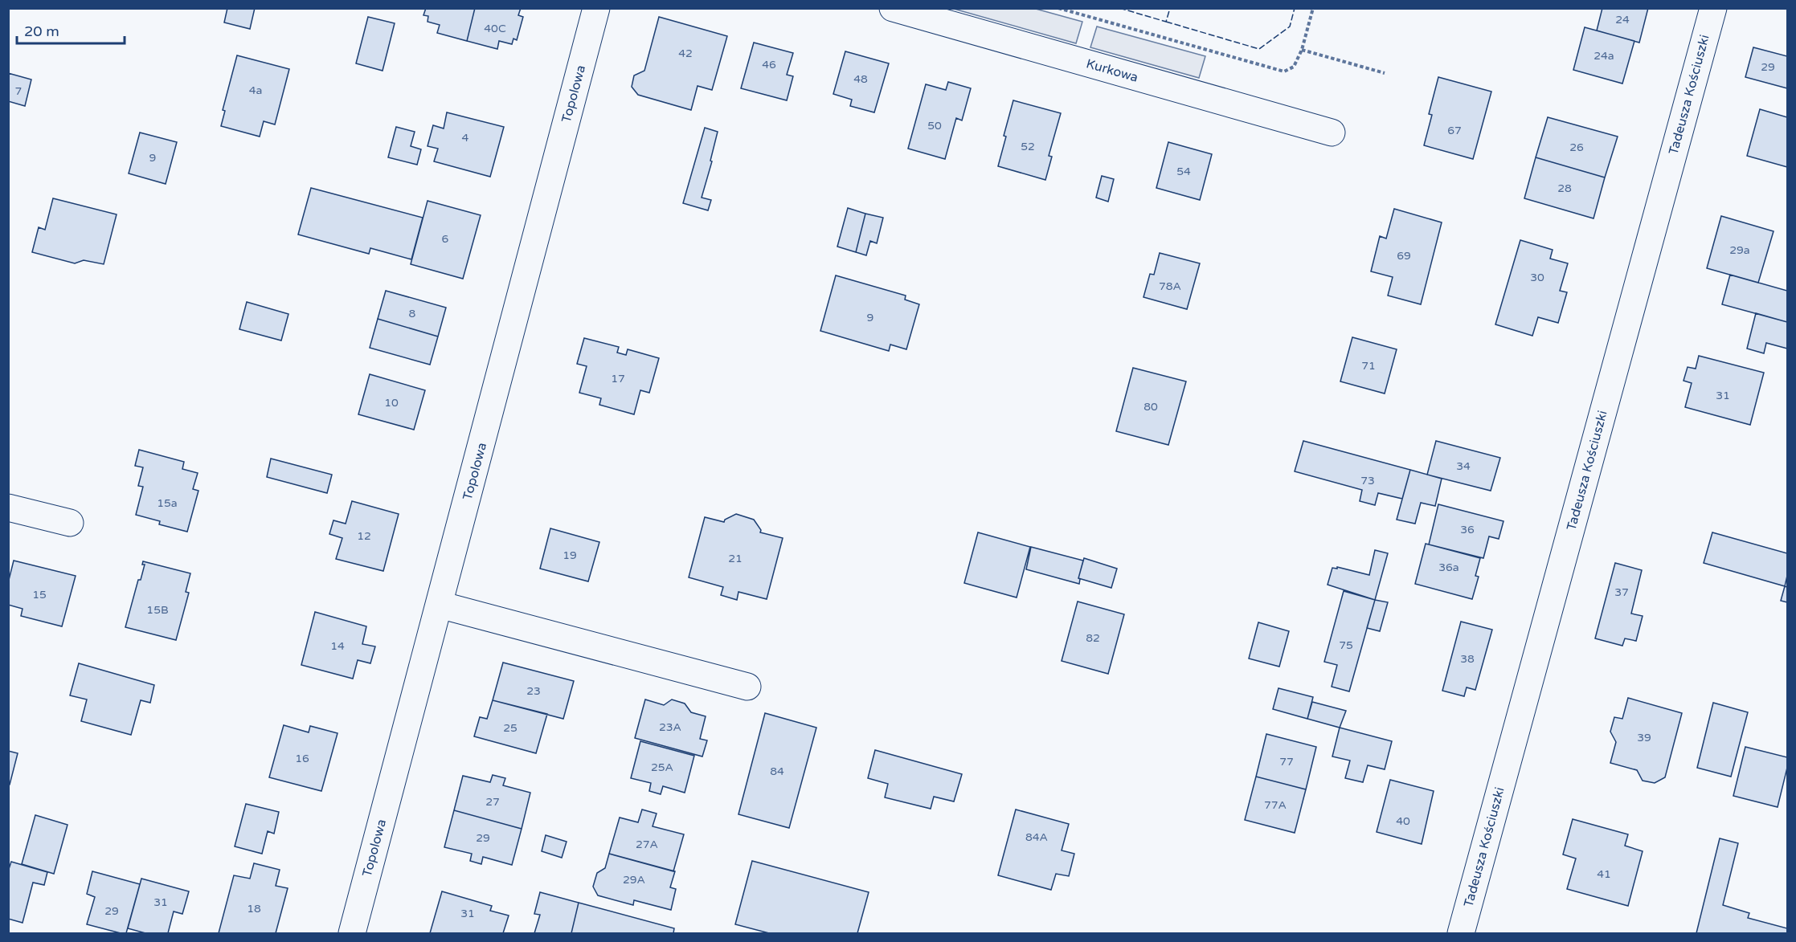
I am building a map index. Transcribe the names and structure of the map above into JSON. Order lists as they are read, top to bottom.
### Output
{
  "streets": {
    "street": ["Kurkowa", "Topolowa", "Tadeusza Kościuszki"]
  },
  "house_numbers": [
    "24",
    "40C",
    "42",
    "24a",
    "46",
    "29",
    "48",
    "4a",
    "7",
    "50",
    "67",
    "4",
    "52",
    "26",
    "9",
    "54",
    "28",
    "6",
    "29a",
    "69",
    "30",
    "78A",
    "8",
    "9",
    "71",
    "17",
    "31",
    "10",
    "80",
    "34",
    "73",
    "15a",
    "36",
    "12",
    "19",
    "21",
    "36a",
    "37",
    "15",
    "15B",
    "82",
    "75",
    "14",
    "38",
    "23",
    "23A",
    "25",
    "39",
    "16",
    "77",
    "25A",
    "84",
    "27",
    "77A",
    "40",
    "84A",
    "29",
    "27A",
    "41",
    "29A",
    "31",
    "18",
    "29",
    "31"
  ],
  "scale_bar": "20 m"
}
